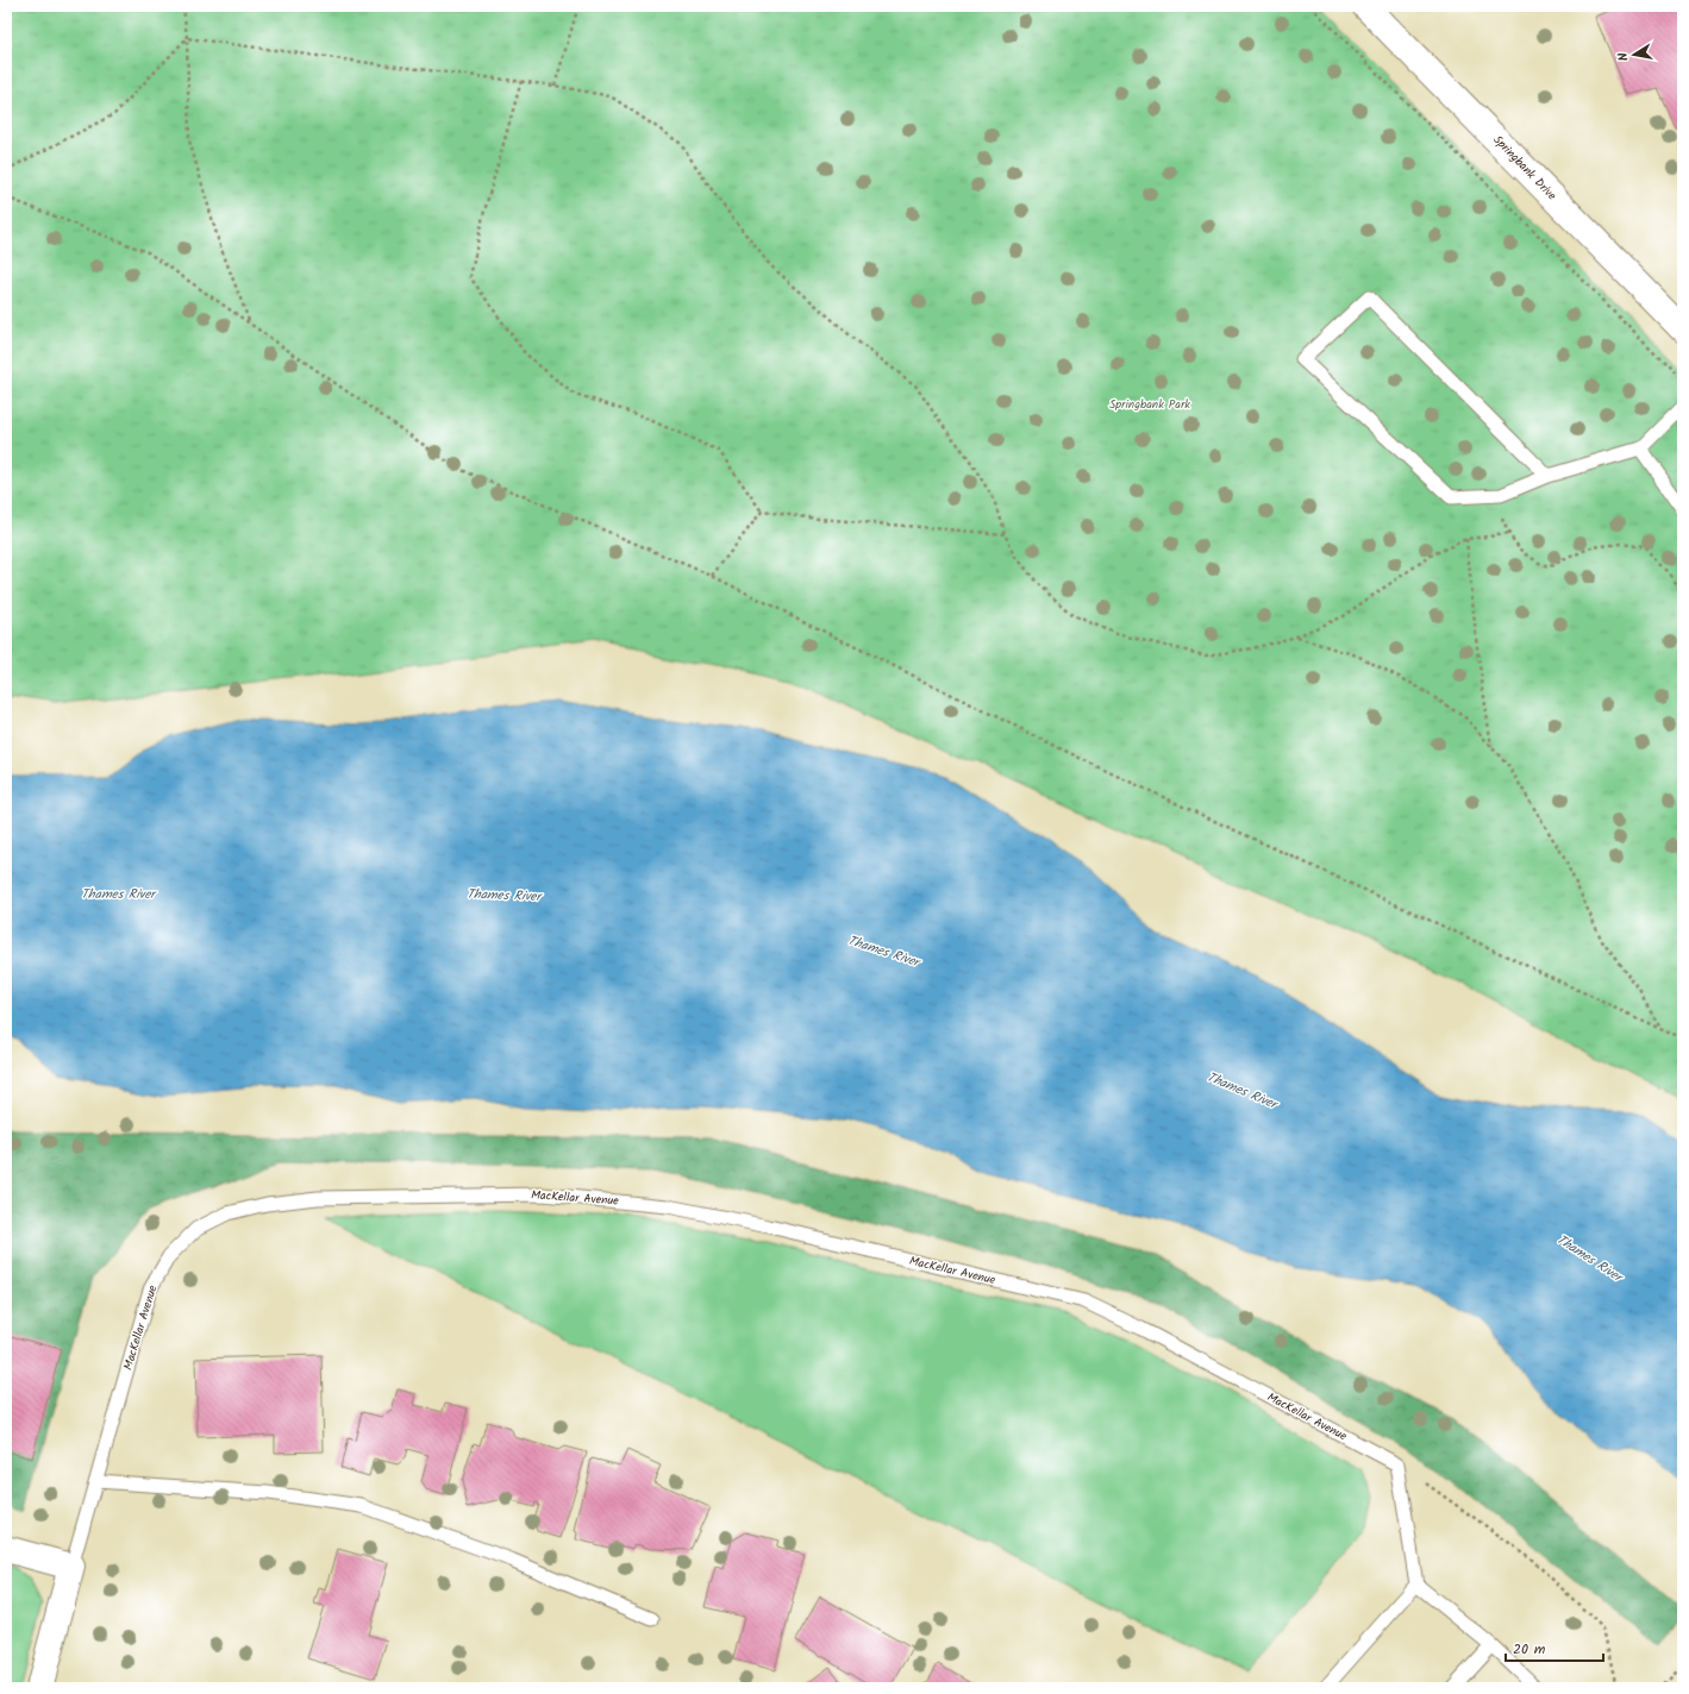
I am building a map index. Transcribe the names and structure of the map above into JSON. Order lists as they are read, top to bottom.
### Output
{
  "streets": {
    "main road": ["Springbank Drive", "MacKellar Avenue"]
  },
  "water": ["Thames River"],
  "parks": ["Springbank Park"],
  "scale_bar": "20 m",
  "north": "left"
}
